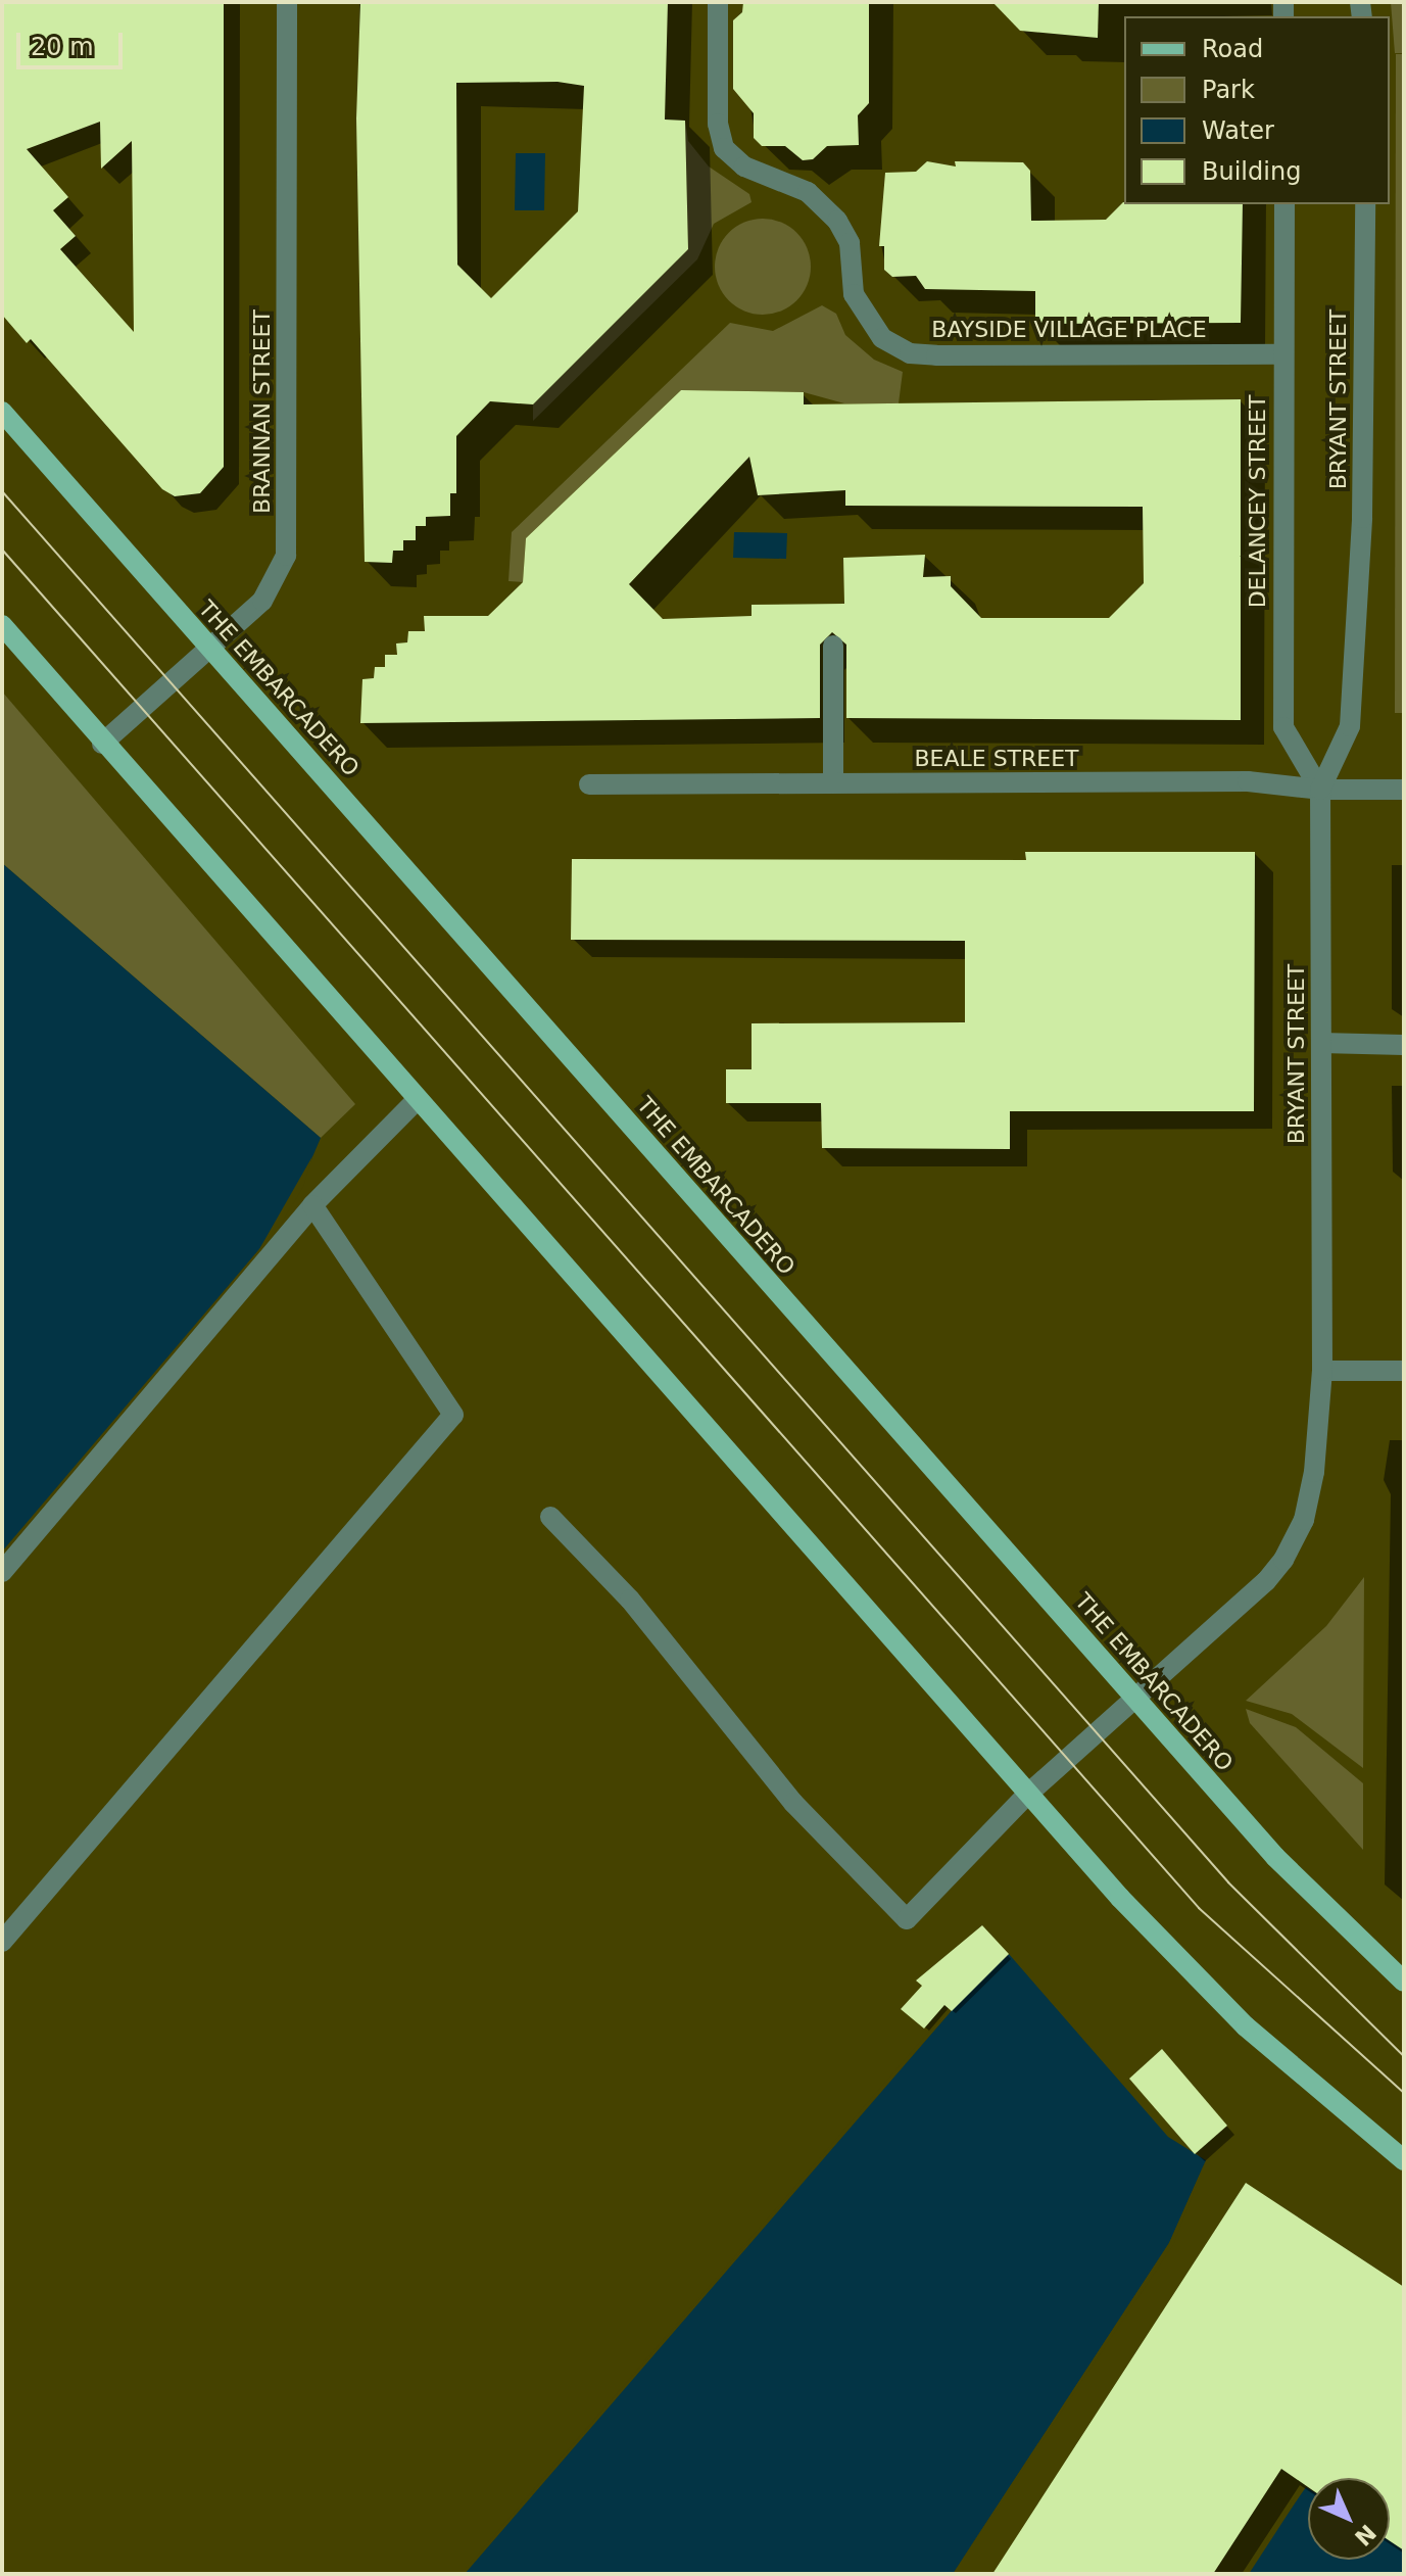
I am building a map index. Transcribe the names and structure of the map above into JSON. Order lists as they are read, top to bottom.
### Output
{
  "streets": {
    "main road": ["THE EMBARCADERO"],
    "street": [
      "BAYSIDE VILLAGE PLACE",
      "BRYANT STREET",
      "BRANNAN STREET",
      "DELANCEY STREET",
      "BEALE STREET"
    ]
  },
  "crossings": [
    ["BAYSIDE VILLAGE PLACE", "DELANCEY STREET"],
    ["BRYANT STREET", "DELANCEY STREET"],
    ["BRYANT STREET", "THE EMBARCADERO"],
    ["BRYANT STREET", "BEALE STREET"],
    ["BRANNAN STREET", "THE EMBARCADERO"],
    ["DELANCEY STREET", "BEALE STREET"]
  ],
  "legend": [
    "Road",
    "Park",
    "Water",
    "Building"
  ],
  "scale_bar": "20 m",
  "north": "bottom right"
}
